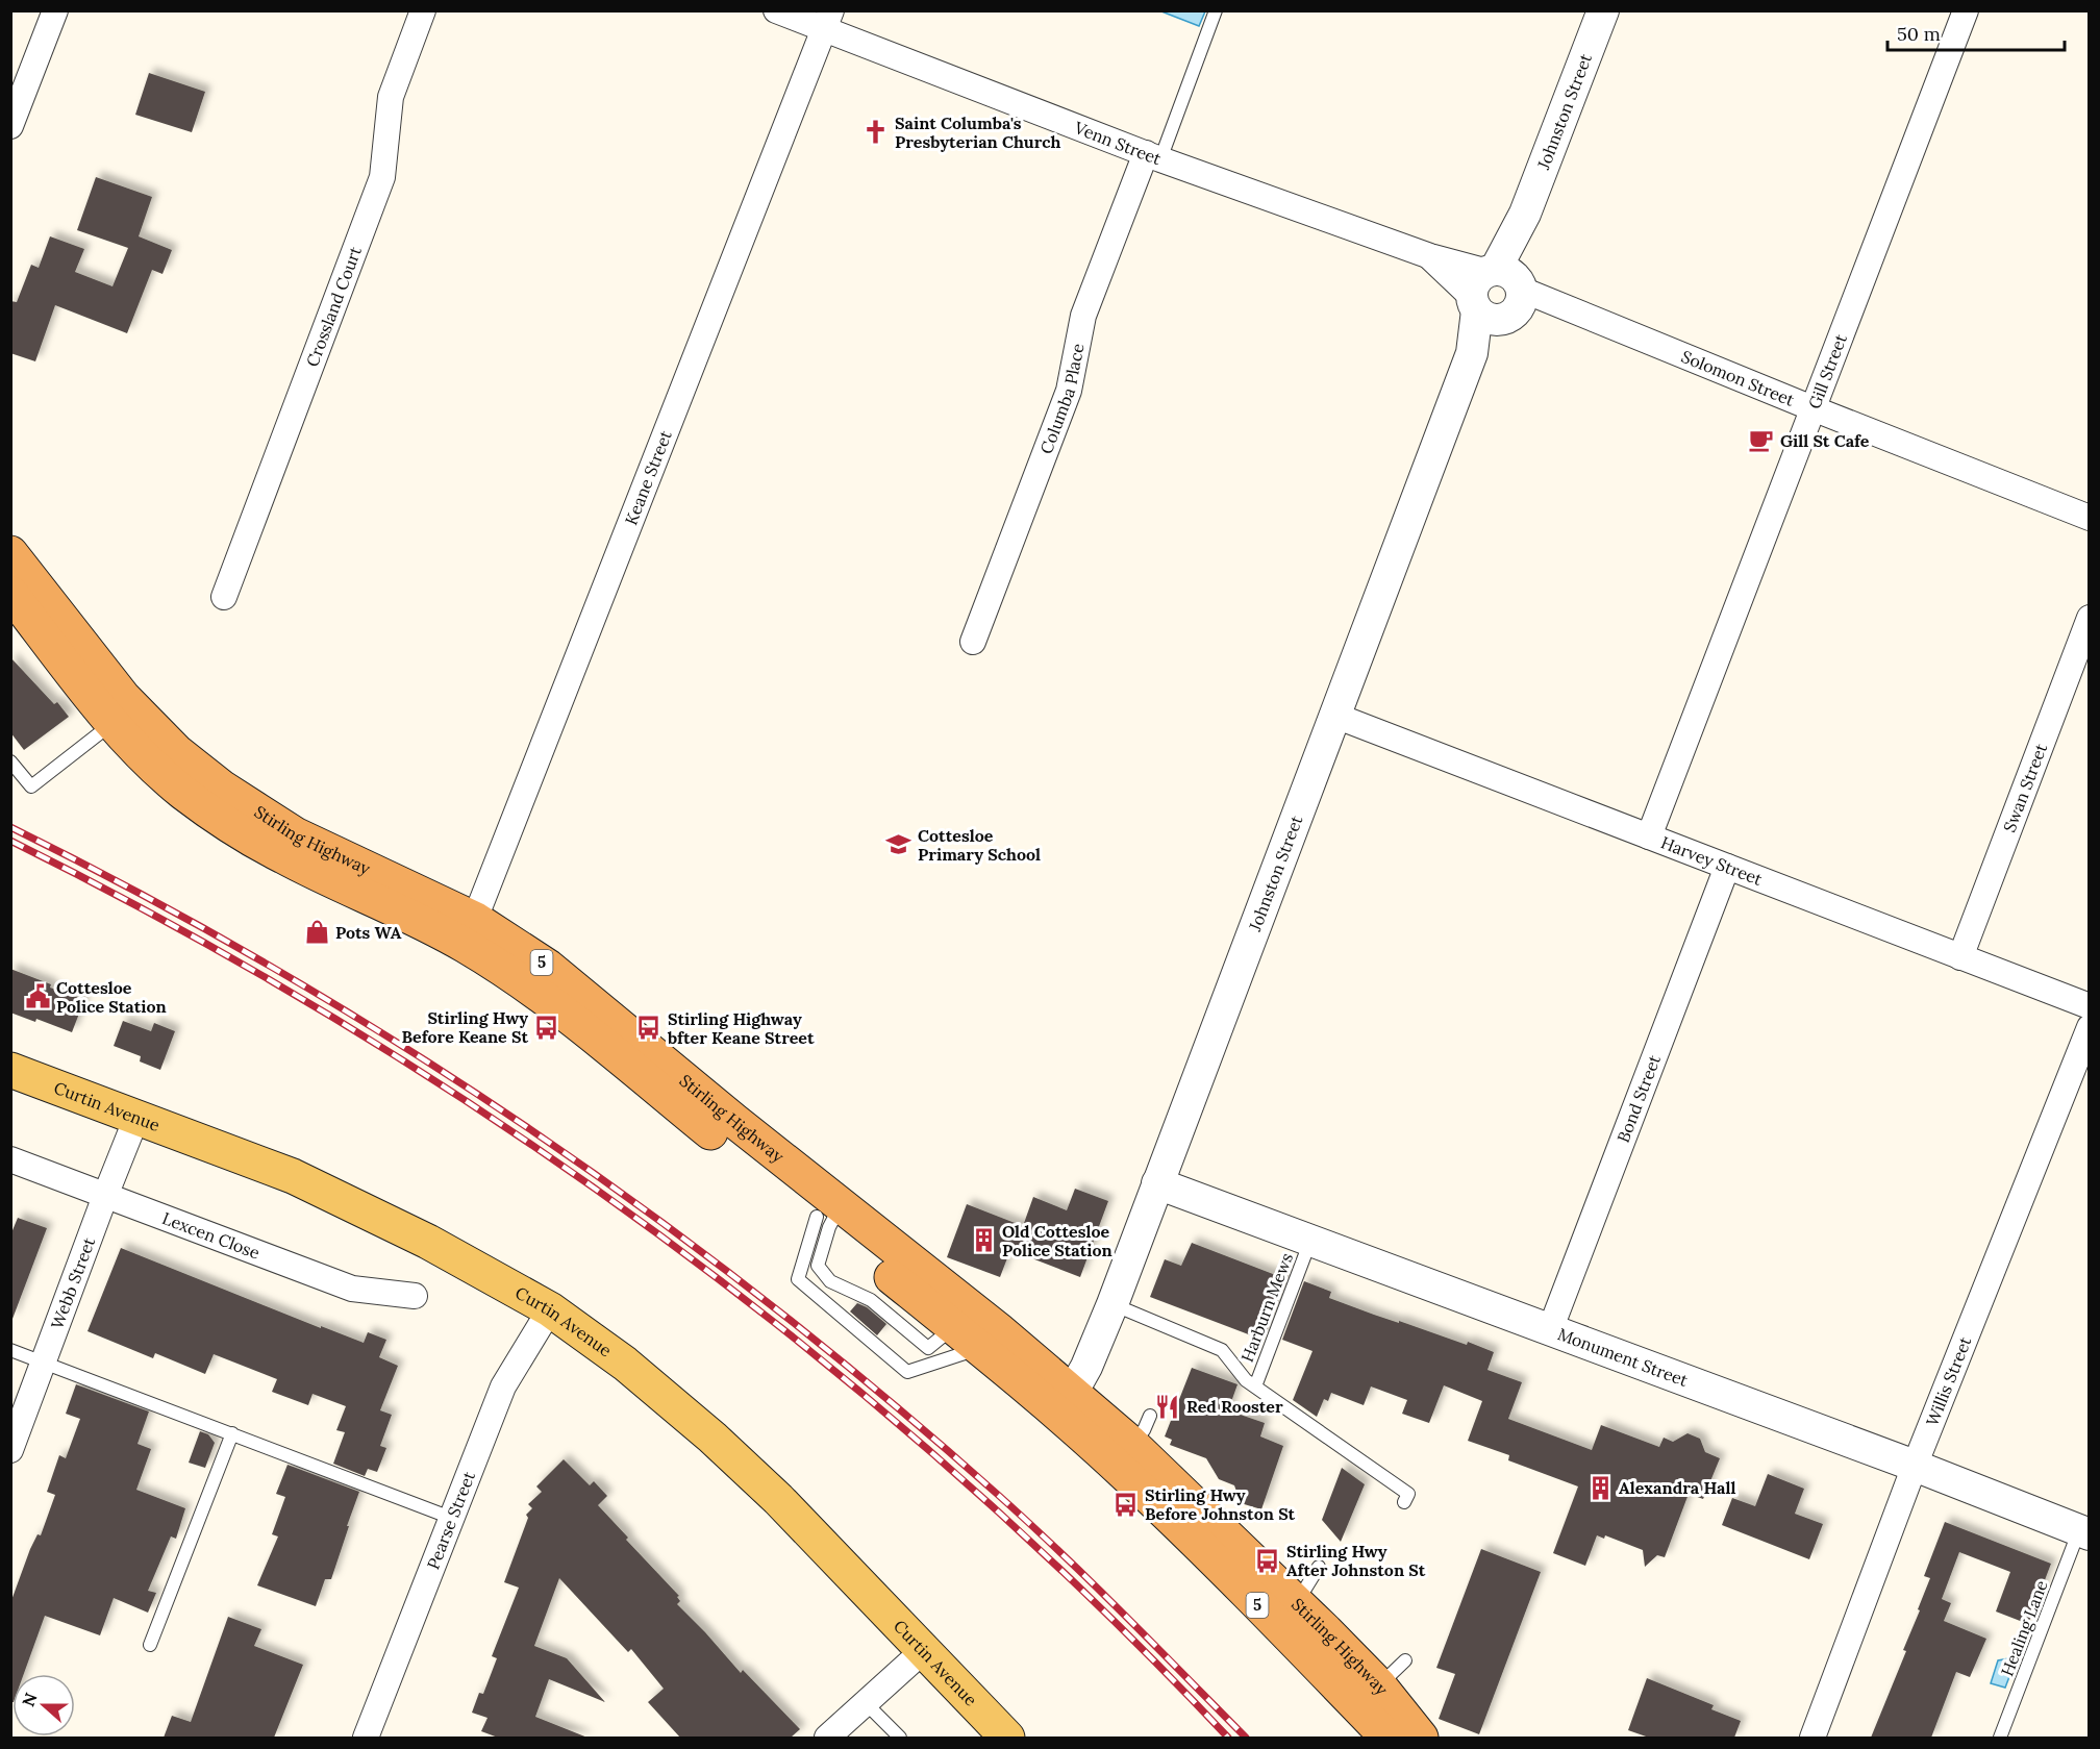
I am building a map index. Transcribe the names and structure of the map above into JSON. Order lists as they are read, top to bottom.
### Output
{
  "streets": {
    "highway": ["Stirling Highway", "5"],
    "main road": ["Curtin Avenue"],
    "street": [
      "Johnston Street",
      "Venn Street",
      "Crossland Court",
      "Gill Street",
      "Solomon Street",
      "Columba Place",
      "Keane Street",
      "Swan Street",
      "Harvey Street",
      "Bond Street",
      "Lexcen Close",
      "Webb Street",
      "Monument Street",
      "Willis Street",
      "Pearse Street"
    ],
    "lane": ["Harburn Mews", "Healing Lane"]
  },
  "crossings": [
    ["Johnston Street", "Venn Street"],
    ["Johnston Street", "Solomon Street"],
    ["Johnston Street", "Stirling Highway"],
    ["Johnston Street", "Harvey Street"],
    ["Johnston Street", "Monument Street"],
    ["Venn Street", "Solomon Street"],
    ["Venn Street", "Columba Place"],
    ["Venn Street", "Keane Street"],
    ["Gill Street", "Solomon Street"],
    ["Gill Street", "Harvey Street"],
    ["Keane Street", "Stirling Highway"],
    ["Swan Street", "Harvey Street"],
    ["Harvey Street", "Bond Street"],
    ["Bond Street", "Monument Street"],
    ["Curtin Avenue", "Webb Street"],
    ["Curtin Avenue", "Pearse Street"],
    ["Lexcen Close", "Webb Street"],
    ["Harburn Mews", "Monument Street"],
    ["Monument Street", "Willis Street"],
    ["Monument Street", "Healing Lane"]
  ],
  "places": {
    "church": ["Saint Columba's Presbyterian Church"],
    "cafe": ["Gill St Cafe"],
    "school or university": ["Cottesloe Primary School"],
    "shop": ["Pots WA"],
    "public building": ["Cottesloe Police Station"],
    "bus stop": [
      "Stirling Hwy Before Keane St",
      "Stirling Highway bfter Keane Street",
      "Stirling Hwy Before Johnston St",
      "Stirling Hwy After Johnston St"
    ],
    "building": ["Old Cottesloe Police Station", "Alexandra Hall"],
    "restaurant": ["Red Rooster"]
  },
  "scale_bar": "50 m",
  "north": "left"
}
